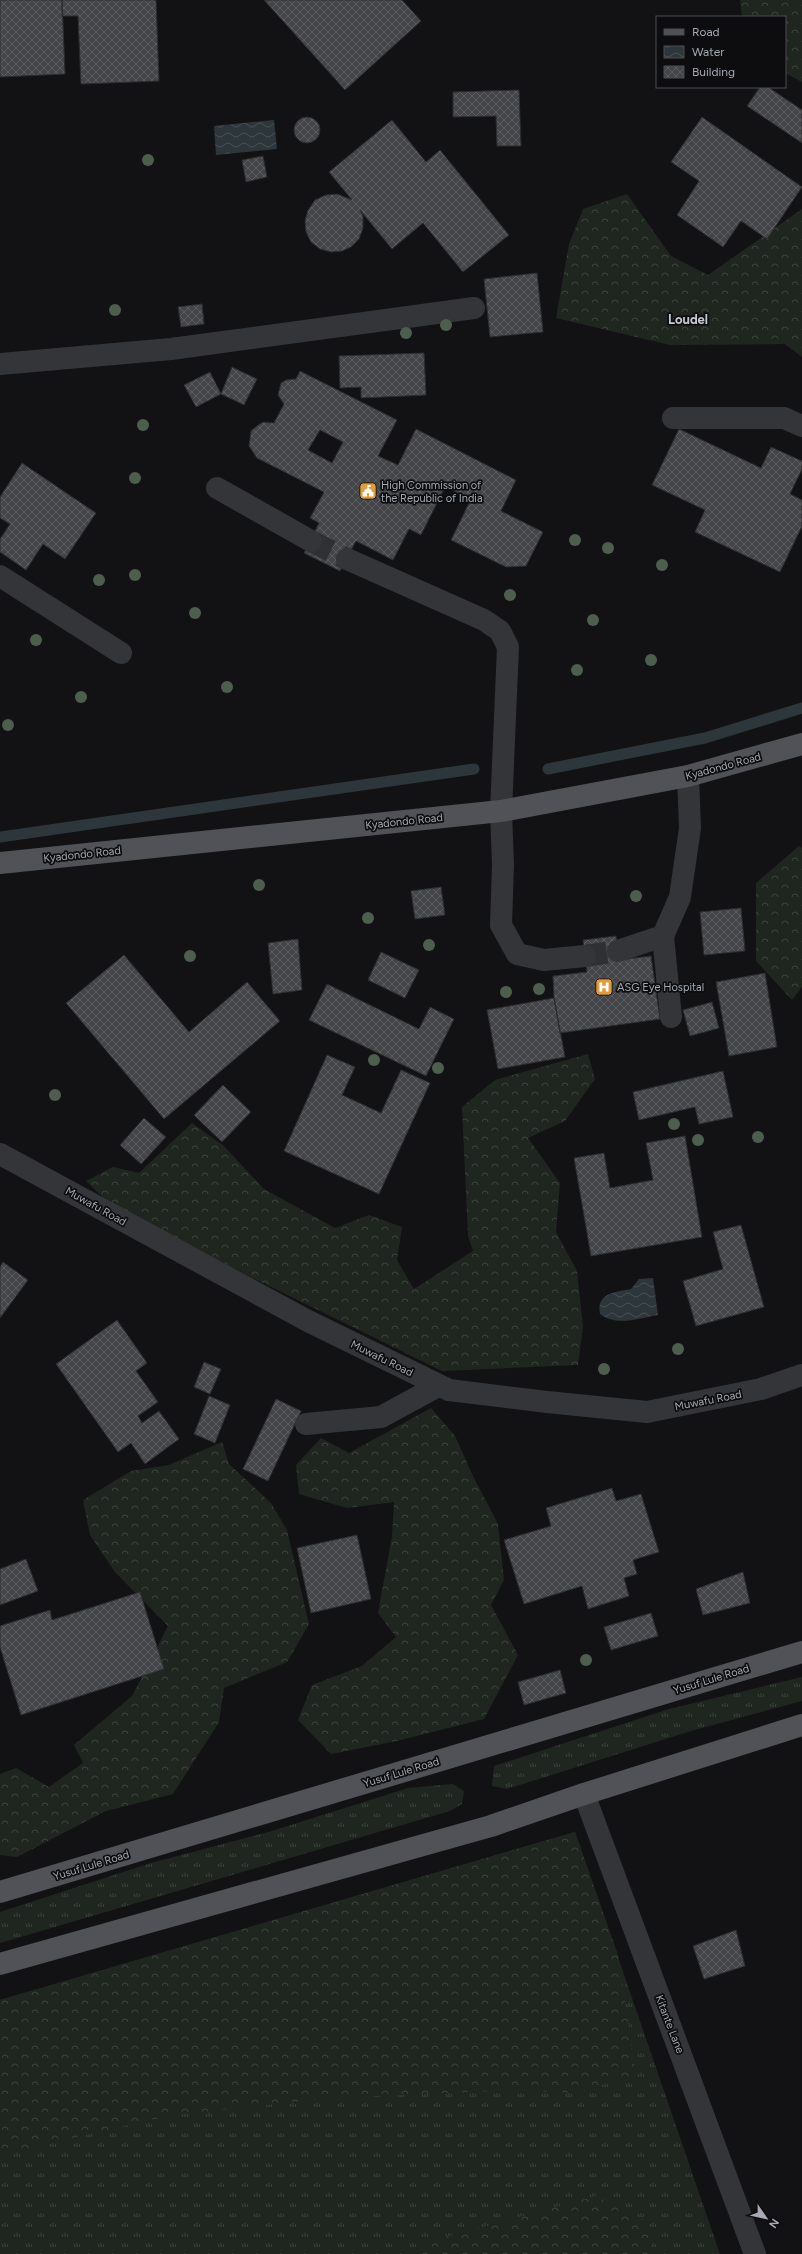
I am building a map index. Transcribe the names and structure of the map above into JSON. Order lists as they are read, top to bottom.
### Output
{
  "streets": {
    "main road": ["Kyadondo Road", "Yusuf Lule Road"],
    "street": ["Muwafu Road", "Kitante Lane"]
  },
  "districts": ["Loudel"],
  "places": {
    "public building": ["High Commission of the Republic of India"],
    "hospital": ["ASG Eye Hospital"]
  },
  "legend": ["Road", "Water", "Building"],
  "north": "bottom right"
}
